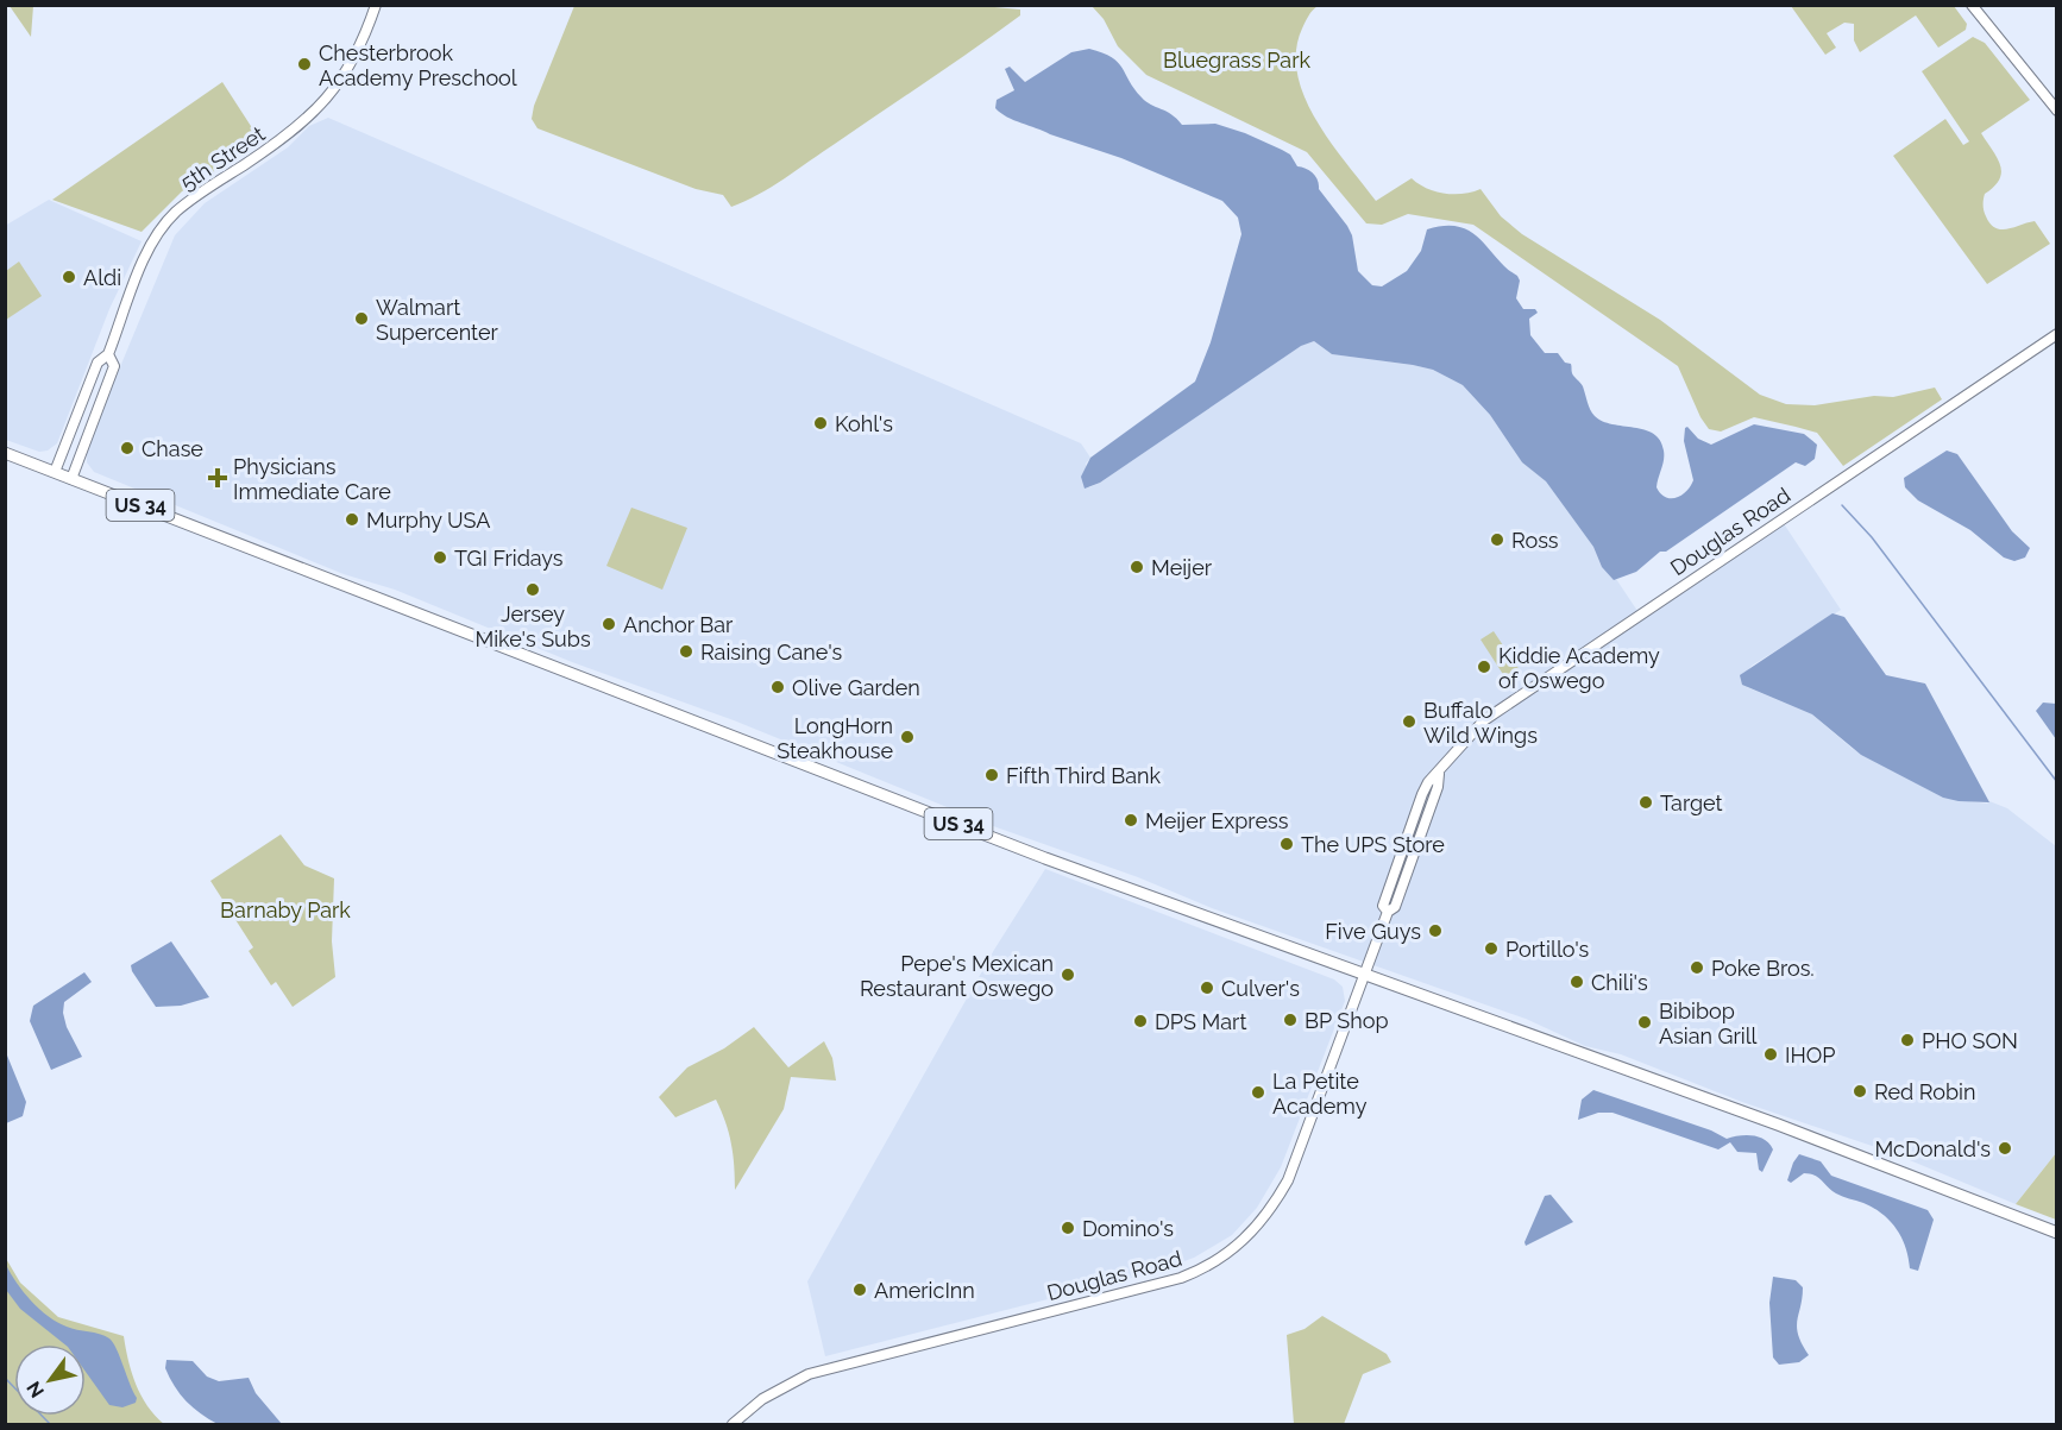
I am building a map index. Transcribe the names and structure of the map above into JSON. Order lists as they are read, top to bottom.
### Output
{
  "streets": {
    "main road": ["US 34"],
    "street": ["5th Street", "Douglas Road"]
  },
  "crossings": [
    ["5th Street", "US 34"],
    ["US 34", "Douglas Road"]
  ],
  "parks": ["Bluegrass Park", "Barnaby Park"],
  "places": {
    "other": [
      "Chesterbrook Academy Preschool",
      "Aldi",
      "Walmart Supercenter",
      "Kohl's",
      "Chase",
      "Murphy USA",
      "Ross",
      "TGI Fridays",
      "Meijer",
      "Jersey Mike's Subs",
      "Anchor Bar",
      "Raising Cane's",
      "Kiddie Academy of Oswego",
      "Olive Garden",
      "Buffalo Wild Wings",
      "LongHorn Steakhouse",
      "Fifth Third Bank",
      "Target",
      "Meijer Express",
      "The UPS Store",
      "Five Guys",
      "Portillo's",
      "Poke Bros.",
      "Pepe's Mexican Restaurant Oswego",
      "Chili's",
      "Culver's",
      "BP Shop",
      "DPS Mart",
      "Bibibop Asian Grill",
      "PHO SON",
      "IHOP",
      "Red Robin",
      "La Petite Academy",
      "McDonald's",
      "Domino's",
      "AmericInn"
    ],
    "health": ["Physicians Immediate Care"]
  },
  "north": "bottom left"
}
